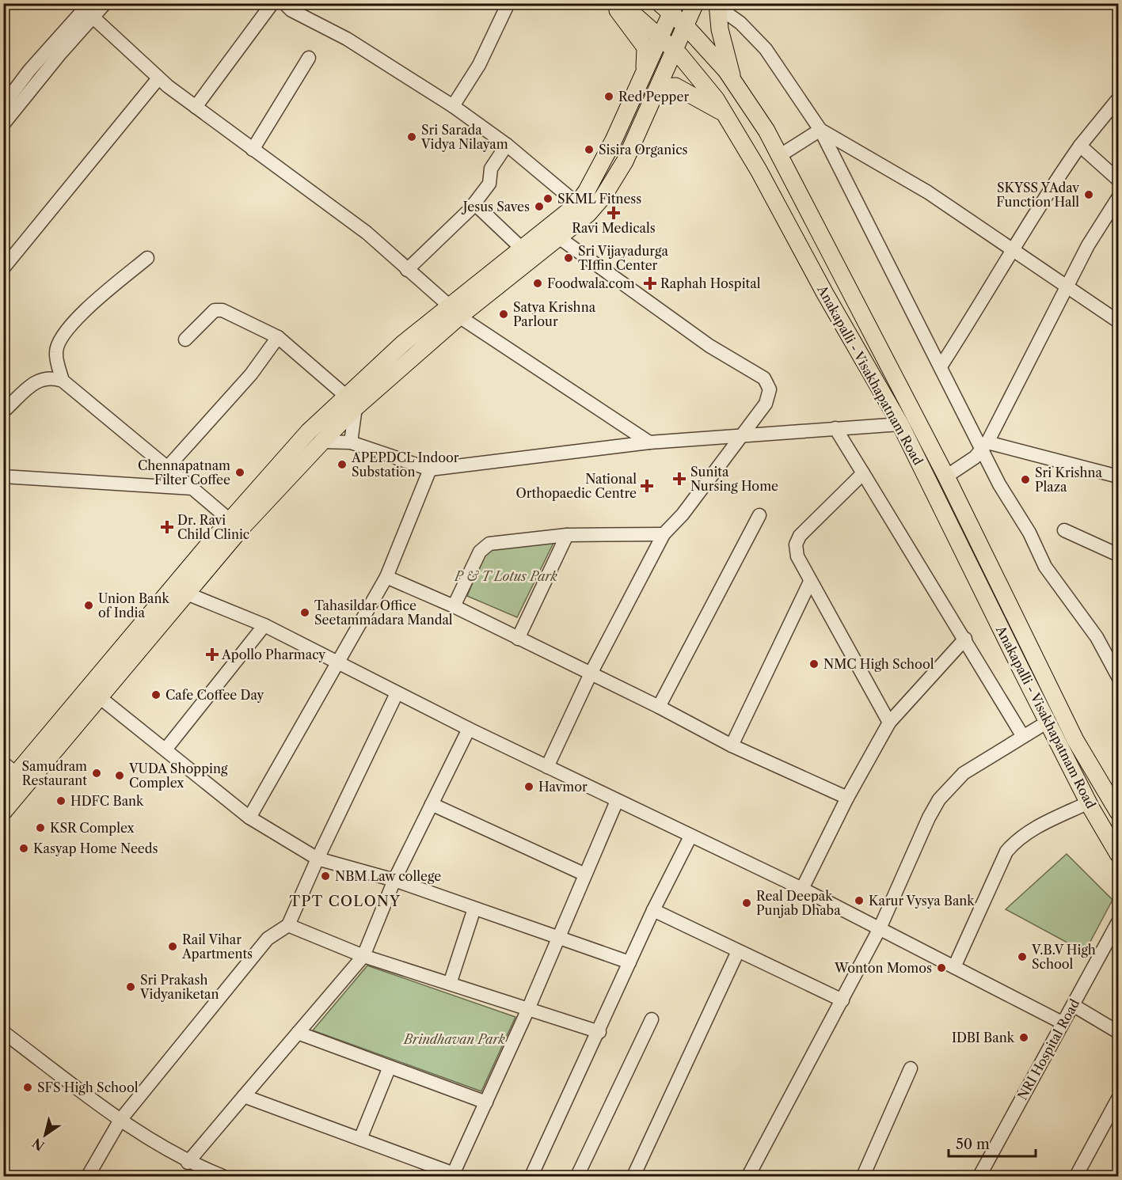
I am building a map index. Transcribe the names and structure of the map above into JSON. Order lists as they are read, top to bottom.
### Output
{
  "streets": {
    "main road": ["Anakapalli - Visakhapatnam Road"],
    "street": ["NRI Hospital Road"]
  },
  "districts": ["TPT COLONY"],
  "parks": ["P & T Lotus Park", "Brindhavan Park"],
  "places": {
    "other": [
      "Red Pepper",
      "Sri Sarada Vidya Nilayam",
      "Sisira Organics",
      "SKYSS YAdav Function Hall",
      "SKML Fitness",
      "Jesus Saves",
      "Sri Vijayadurga TIffin Center",
      "Foodwala.com",
      "Satya Krishna Parlour",
      "APEPDCL Indoor Substation",
      "Chennapatnam Filter Coffee",
      "Sri Krishna Plaza",
      "Union Bank of India",
      "Tahasildar Office Seetammadara Mandal",
      "NMC High School",
      "Cafe Coffee Day",
      "Samudram Restaurant",
      "VUDA Shopping Complex",
      "Havmor",
      "HDFC Bank",
      "KSR Complex",
      "Kasyap Home Needs",
      "NBM Law college",
      "Karur Vysya Bank",
      "Real Deepak Punjab Dhaba",
      "Rail Vihar Apartments",
      "V.B.V High School",
      "Wonton Momos",
      "Sri Prakash Vidyaniketan",
      "IDBI Bank",
      "SFS High School"
    ],
    "health": [
      "Ravi Medicals",
      "Raphah Hospital",
      "Sunita Nursing Home",
      "National Orthopaedic Centre",
      "Dr. Ravi Child Clinic",
      "Apollo Pharmacy"
    ]
  },
  "scale_bar": "50 m",
  "north": "bottom left"
}
